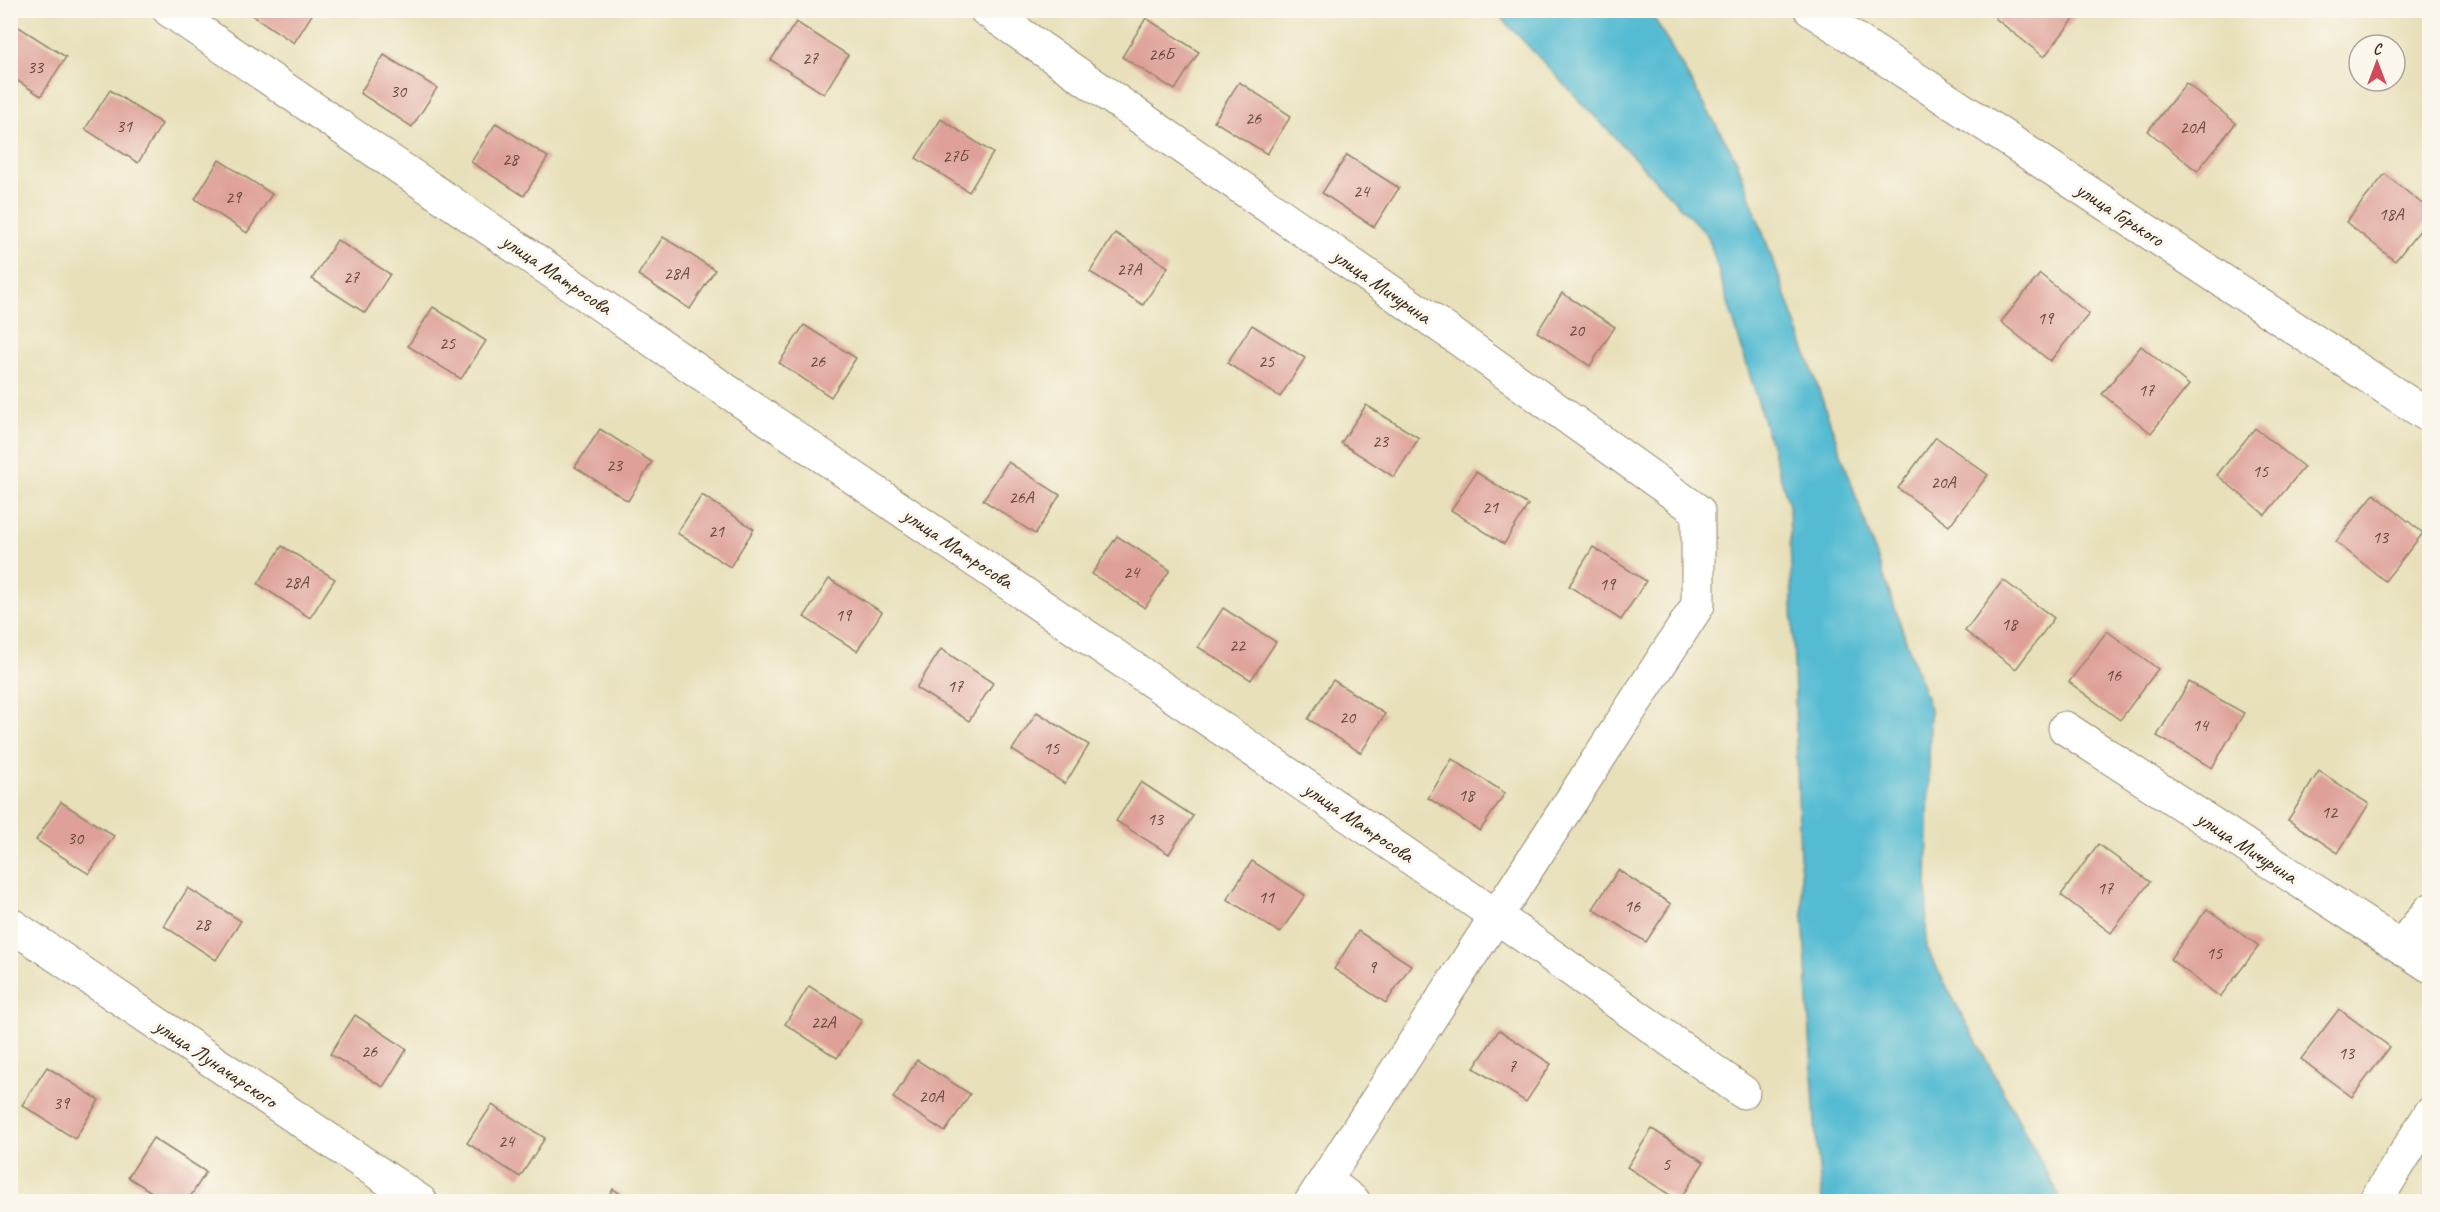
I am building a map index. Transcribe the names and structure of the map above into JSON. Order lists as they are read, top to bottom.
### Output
{
  "streets": {
    "street": [
      "улица Горького",
      "улица Матросова",
      "улица Мичурина",
      "улица Луначарского"
    ]
  },
  "crossings": [
    ["улица Матросова", "улица Мичурина"]
  ],
  "house_numbers": [
    "26Б",
    "27",
    "33",
    "30",
    "26",
    "31",
    "20А",
    "27Б",
    "28",
    "24",
    "29",
    "18А",
    "27А",
    "28А",
    "27",
    "19",
    "20",
    "25",
    "26",
    "25",
    "17",
    "23",
    "23",
    "15",
    "20А",
    "26А",
    "21",
    "21",
    "13",
    "24",
    "28А",
    "19",
    "19",
    "18",
    "22",
    "16",
    "17",
    "20",
    "14",
    "15",
    "18",
    "12",
    "13",
    "30",
    "17",
    "11",
    "16",
    "28",
    "15",
    "9",
    "22А",
    "26",
    "13",
    "7",
    "20А",
    "39",
    "24",
    "5"
  ],
  "north": "top"
}
